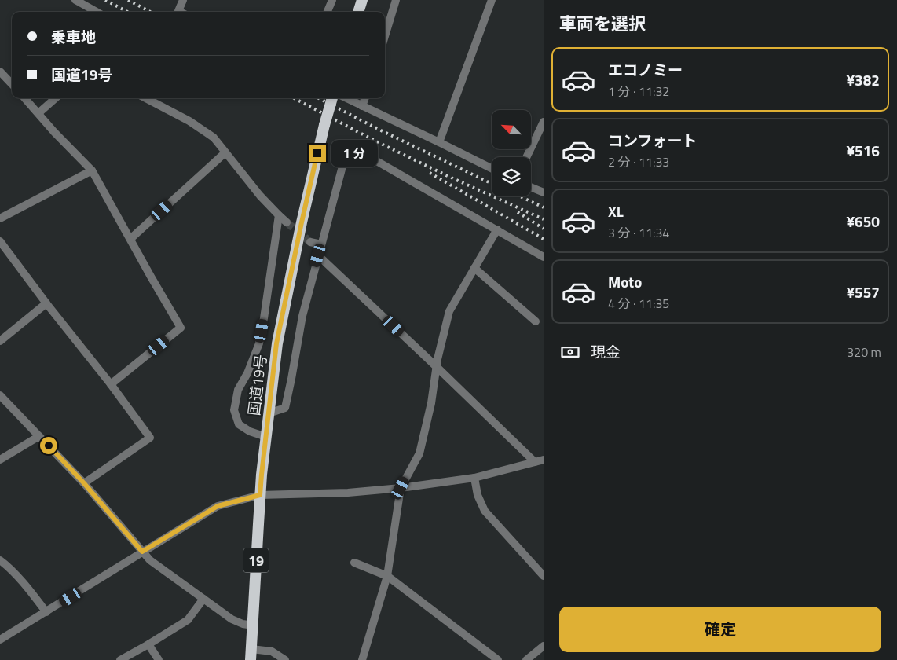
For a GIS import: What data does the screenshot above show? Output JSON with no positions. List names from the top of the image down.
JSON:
{
  "streets": {
    "highway": ["国道19号", "19"]
  },
  "north": "top left",
  "page": {
    "heading": "車両を選択",
    "banner": ["乗車地", "国道19号"],
    "list": [
      {
        "name": "エコノミー",
        "note": "1 分 · 11:32",
        "value": "¥382"
      },
      {
        "name": "コンフォート",
        "note": "2 分 · 11:33",
        "value": "¥516"
      },
      {
        "name": "XL",
        "note": "3 分 · 11:34",
        "value": "¥650"
      },
      {
        "name": "Moto",
        "note": "4 分 · 11:35",
        "value": "¥557"
      }
    ],
    "bubble": "1 分",
    "pay": ["現金", "320 m"],
    "buttons": "確定"
  }
}
